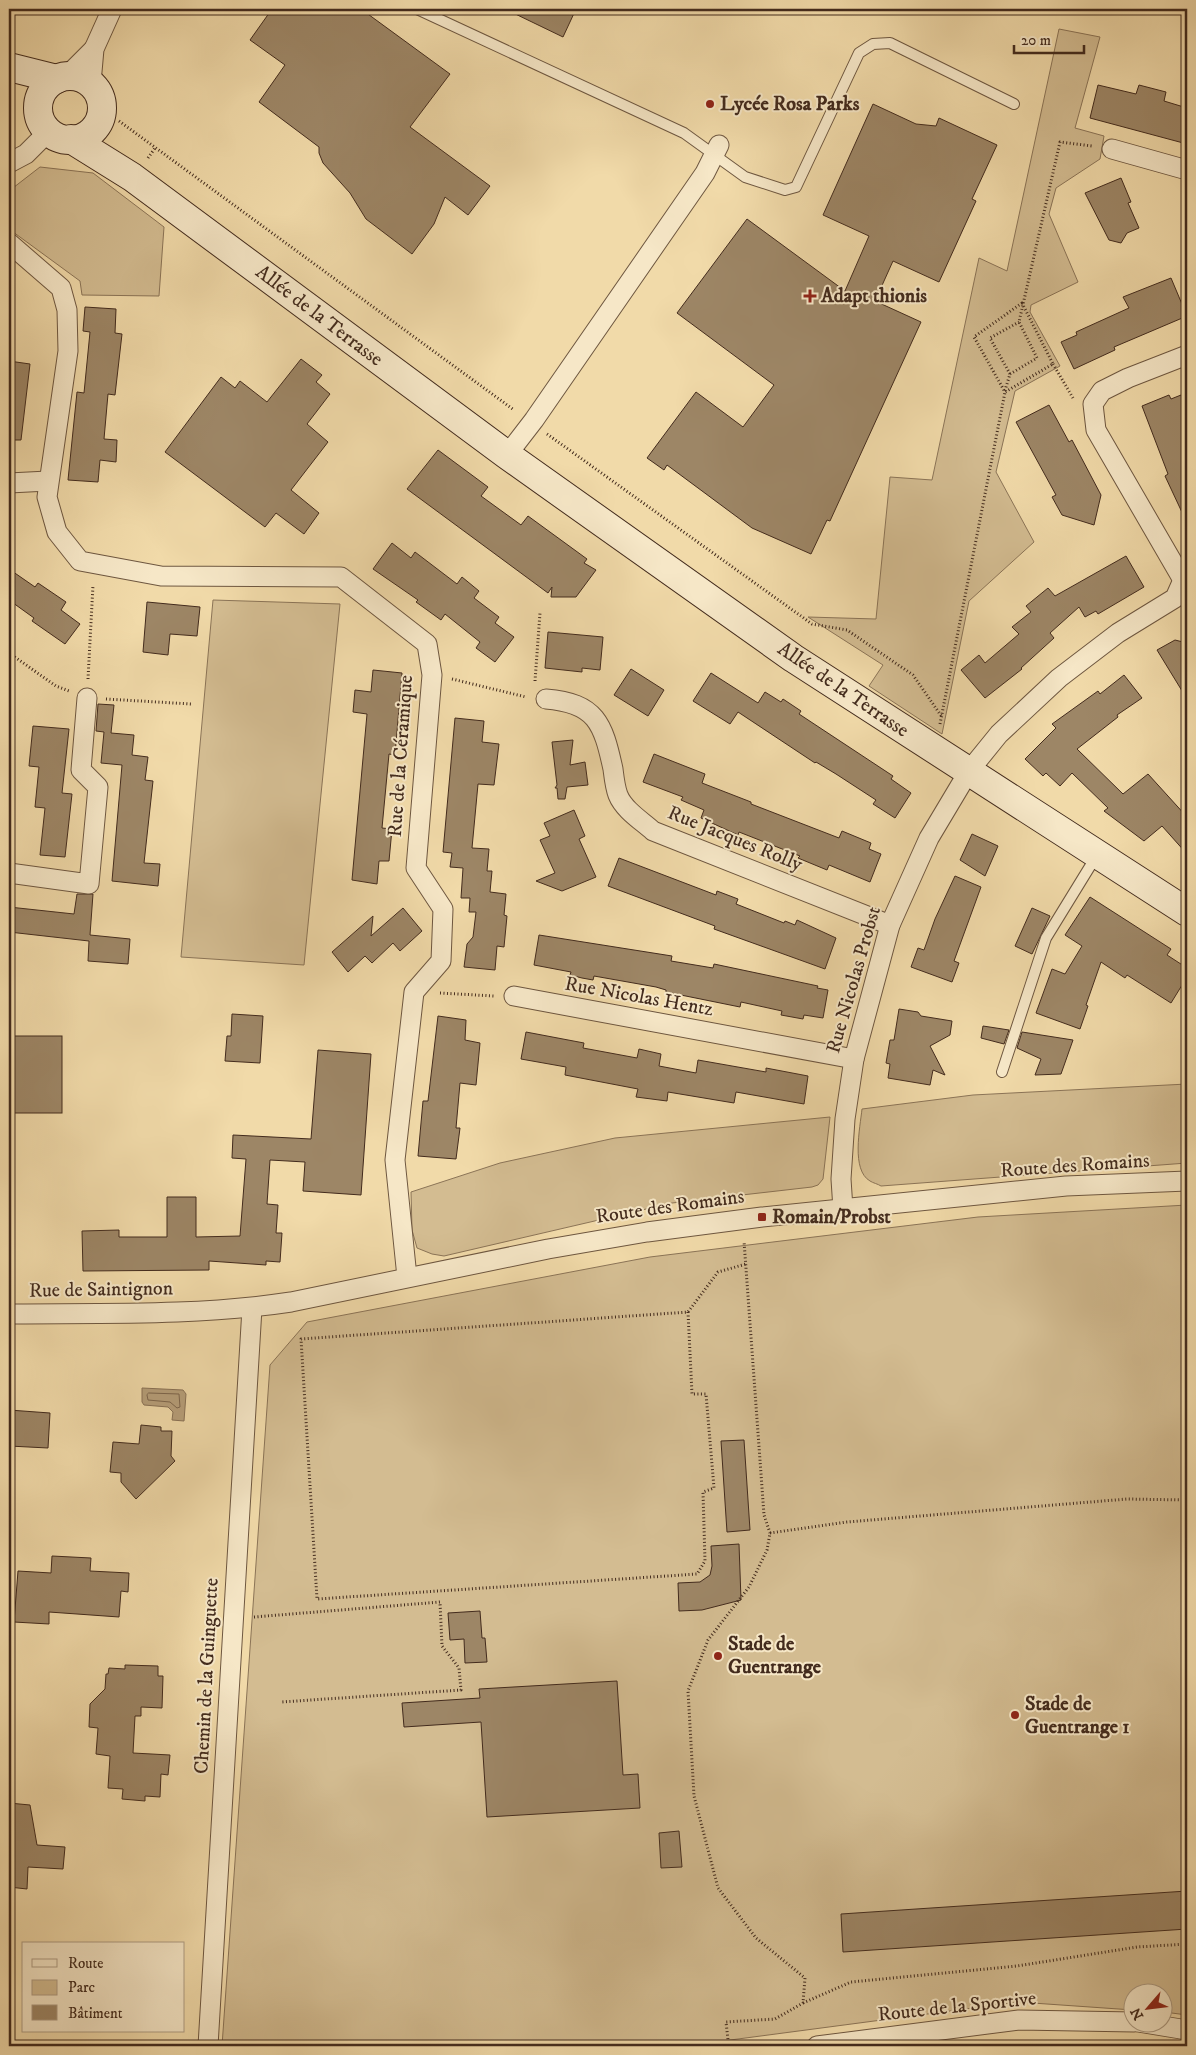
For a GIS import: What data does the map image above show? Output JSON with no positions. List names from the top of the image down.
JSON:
{
  "streets": {
    "street": [
      "Allée de la Terrasse",
      "Rue de la Céramique",
      "Rue Jacques Rolly",
      "Rue Nicolas Probst",
      "Rue Nicolas Hentz",
      "Route des Romains",
      "Rue de Saintignon",
      "Chemin de la Guinguette",
      "Route de la Sportive"
    ]
  },
  "crossings": [
    ["Allée de la Terrasse", "Rue Nicolas Probst"],
    ["Rue Jacques Rolly", "Rue Nicolas Probst"],
    ["Rue Nicolas Probst", "Rue Nicolas Hentz"],
    ["Rue Nicolas Probst", "Route des Romains"],
    ["Route des Romains", "Rue de Saintignon"],
    ["Route des Romains", "Chemin de la Guinguette"]
  ],
  "places": {
    "other": ["Lycée Rosa Parks", "Stade de Guentrange", "Stade de Guentrange 1"],
    "health": ["Adapt thionis"],
    "transit": ["Romain/Probst"]
  },
  "legend": ["Route", "Parc", "Bâtiment"],
  "scale_bar": "20 m",
  "north": "bottom left"
}
